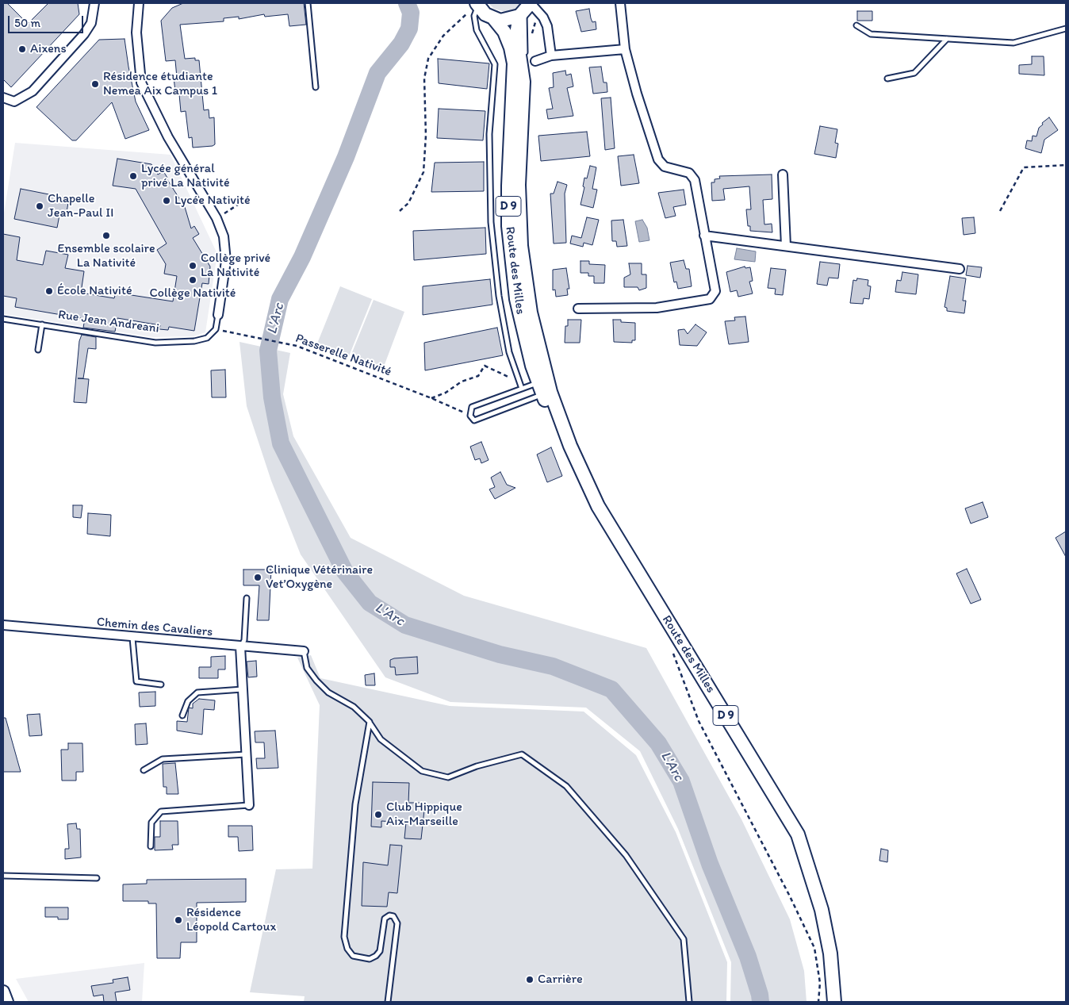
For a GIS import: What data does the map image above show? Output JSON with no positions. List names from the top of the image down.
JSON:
{
  "streets": {
    "main road": ["D 9", "Route des Milles"],
    "street": ["Rue Jean Andreani", "Chemin des Cavaliers"],
    "path": ["Passerelle Nativité"]
  },
  "water": ["L'Arc"],
  "places": [
    "Aixens",
    "Résidence étudiante Nemea Aix Campus 1",
    "Lycée général privé La Nativité",
    "Lycée Nativité",
    "Chapelle Jean-Paul II",
    "Ensemble scolaire La Nativité",
    "Collège privé La Nativité",
    "Collège Nativité",
    "École Nativité",
    "Clinique Vétérinaire Vet’Oxygène",
    "Club Hippique Aix-Marseille",
    "Résidence Léopold Cartoux",
    "Carrière"
  ],
  "scale_bar": "50 m"
}
